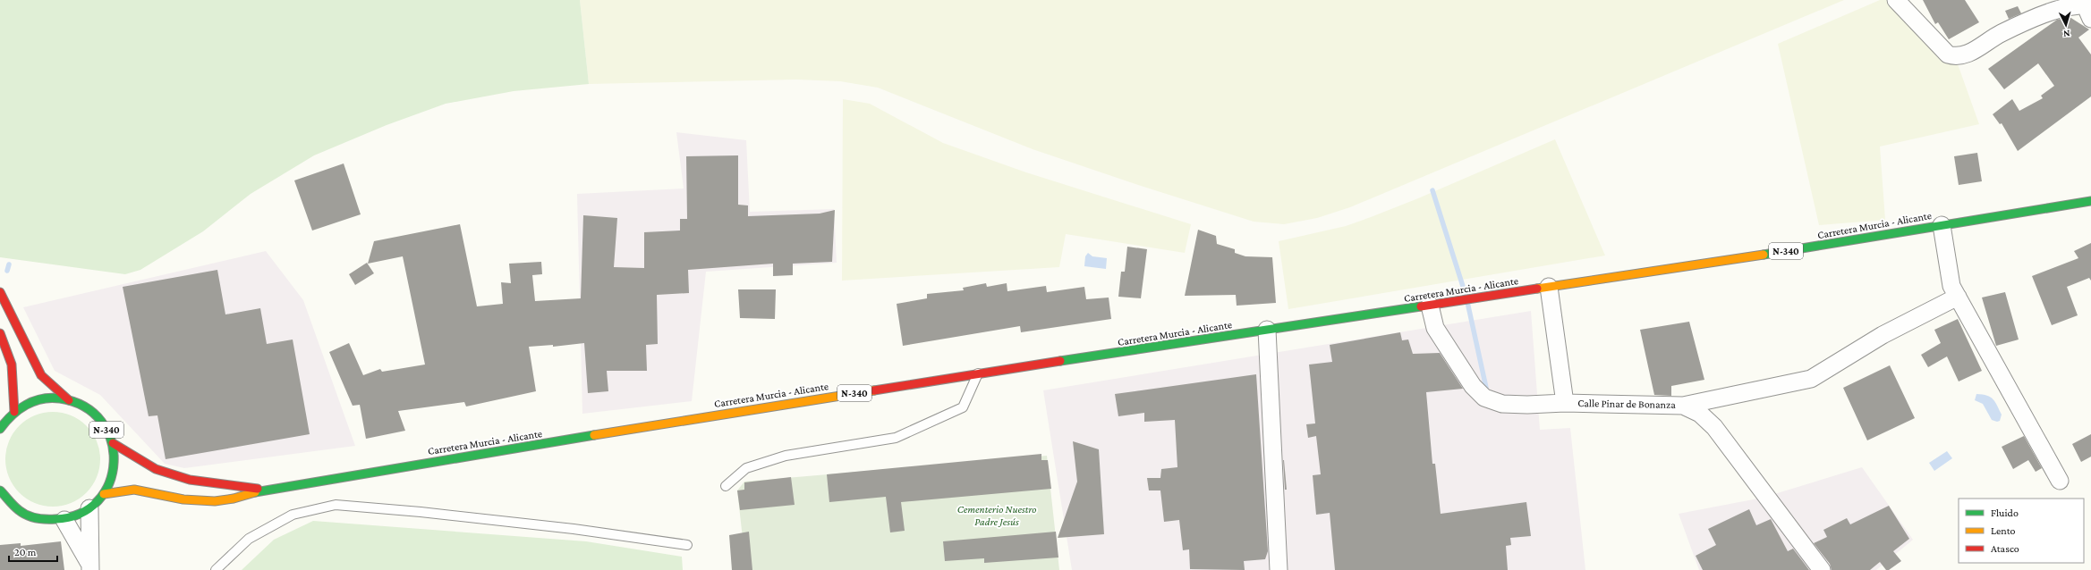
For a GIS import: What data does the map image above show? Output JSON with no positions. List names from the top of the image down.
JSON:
{
  "streets": {
    "main road": ["Carretera Murcia - Alicante", "N-340"],
    "street": ["Calle Pinar de Bonanza"]
  },
  "crossings": [
    ["Carretera Murcia - Alicante", "N-340"],
    ["Carretera Murcia - Alicante", "Calle Pinar de Bonanza"]
  ],
  "parks": ["Cementerio Nuestro Padre Jesús"],
  "legend": ["Fluido", "Lento", "Atasco"],
  "scale_bar": "20 m",
  "north": "bottom"
}
